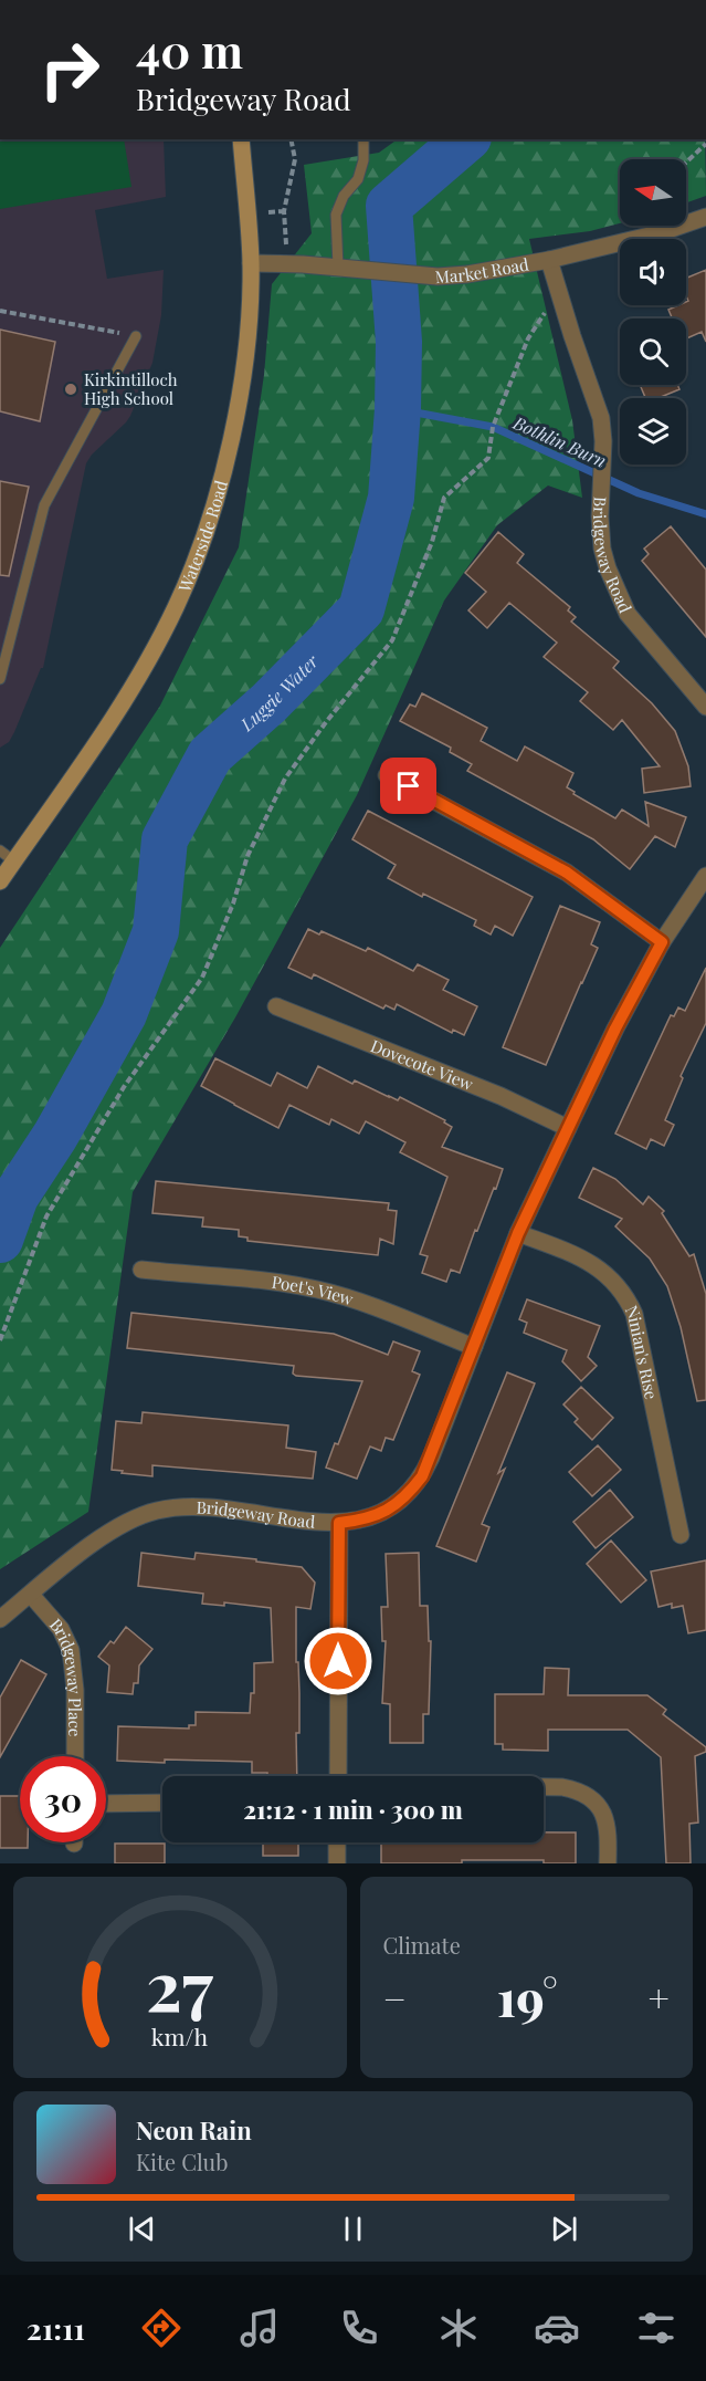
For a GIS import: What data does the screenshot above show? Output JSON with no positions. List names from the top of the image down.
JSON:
{
  "streets": {
    "main road": ["Waterside Road"],
    "street": [
      "Market Road",
      "Bridgeway Road",
      "Dovecote View",
      "Poet's View",
      "Ninian's Rise",
      "Bridgeway Place"
    ]
  },
  "crossings": [
    ["Market Road", "Waterside Road"],
    ["Market Road", "Bridgeway Road"],
    ["Bridgeway Road", "Dovecote View"],
    ["Bridgeway Road", "Poet's View"],
    ["Bridgeway Road", "Ninian's Rise"],
    ["Bridgeway Road", "Bridgeway Place"]
  ],
  "water": ["Bothlin Burn", "Luggie Water"],
  "places": ["Kirkintilloch High School"],
  "north": "left",
  "page": {
    "turn": ["40 m", "Bridgeway Road"],
    "limit": "30",
    "trip": "21:12 · 1 min · 300 m",
    "tile": "Climate",
    "heat": ["−", "19°", "+"],
    "song": ["Neon Rain", "Kite Club"],
    "tabs": "21:11",
    "gauge": ["27", "km/h"]
  }
}
